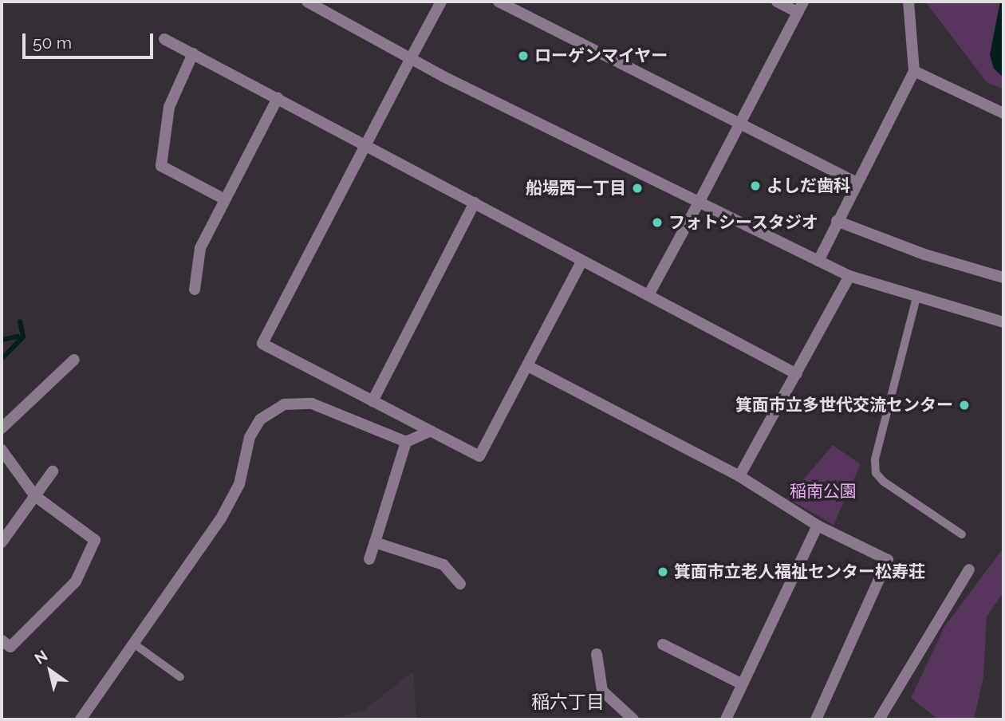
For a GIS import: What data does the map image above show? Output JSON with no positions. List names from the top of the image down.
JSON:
{
  "districts": ["稲六丁目"],
  "parks": ["稲南公園"],
  "places": [
    "ローゲンマイヤー",
    "よしだ歯科",
    "船場西一丁目",
    "フォトシースタジオ",
    "箕面市立多世代交流センター",
    "箕面市立老人福祉センター松寿荘"
  ],
  "scale_bar": "50 m",
  "north": "top left"
}
